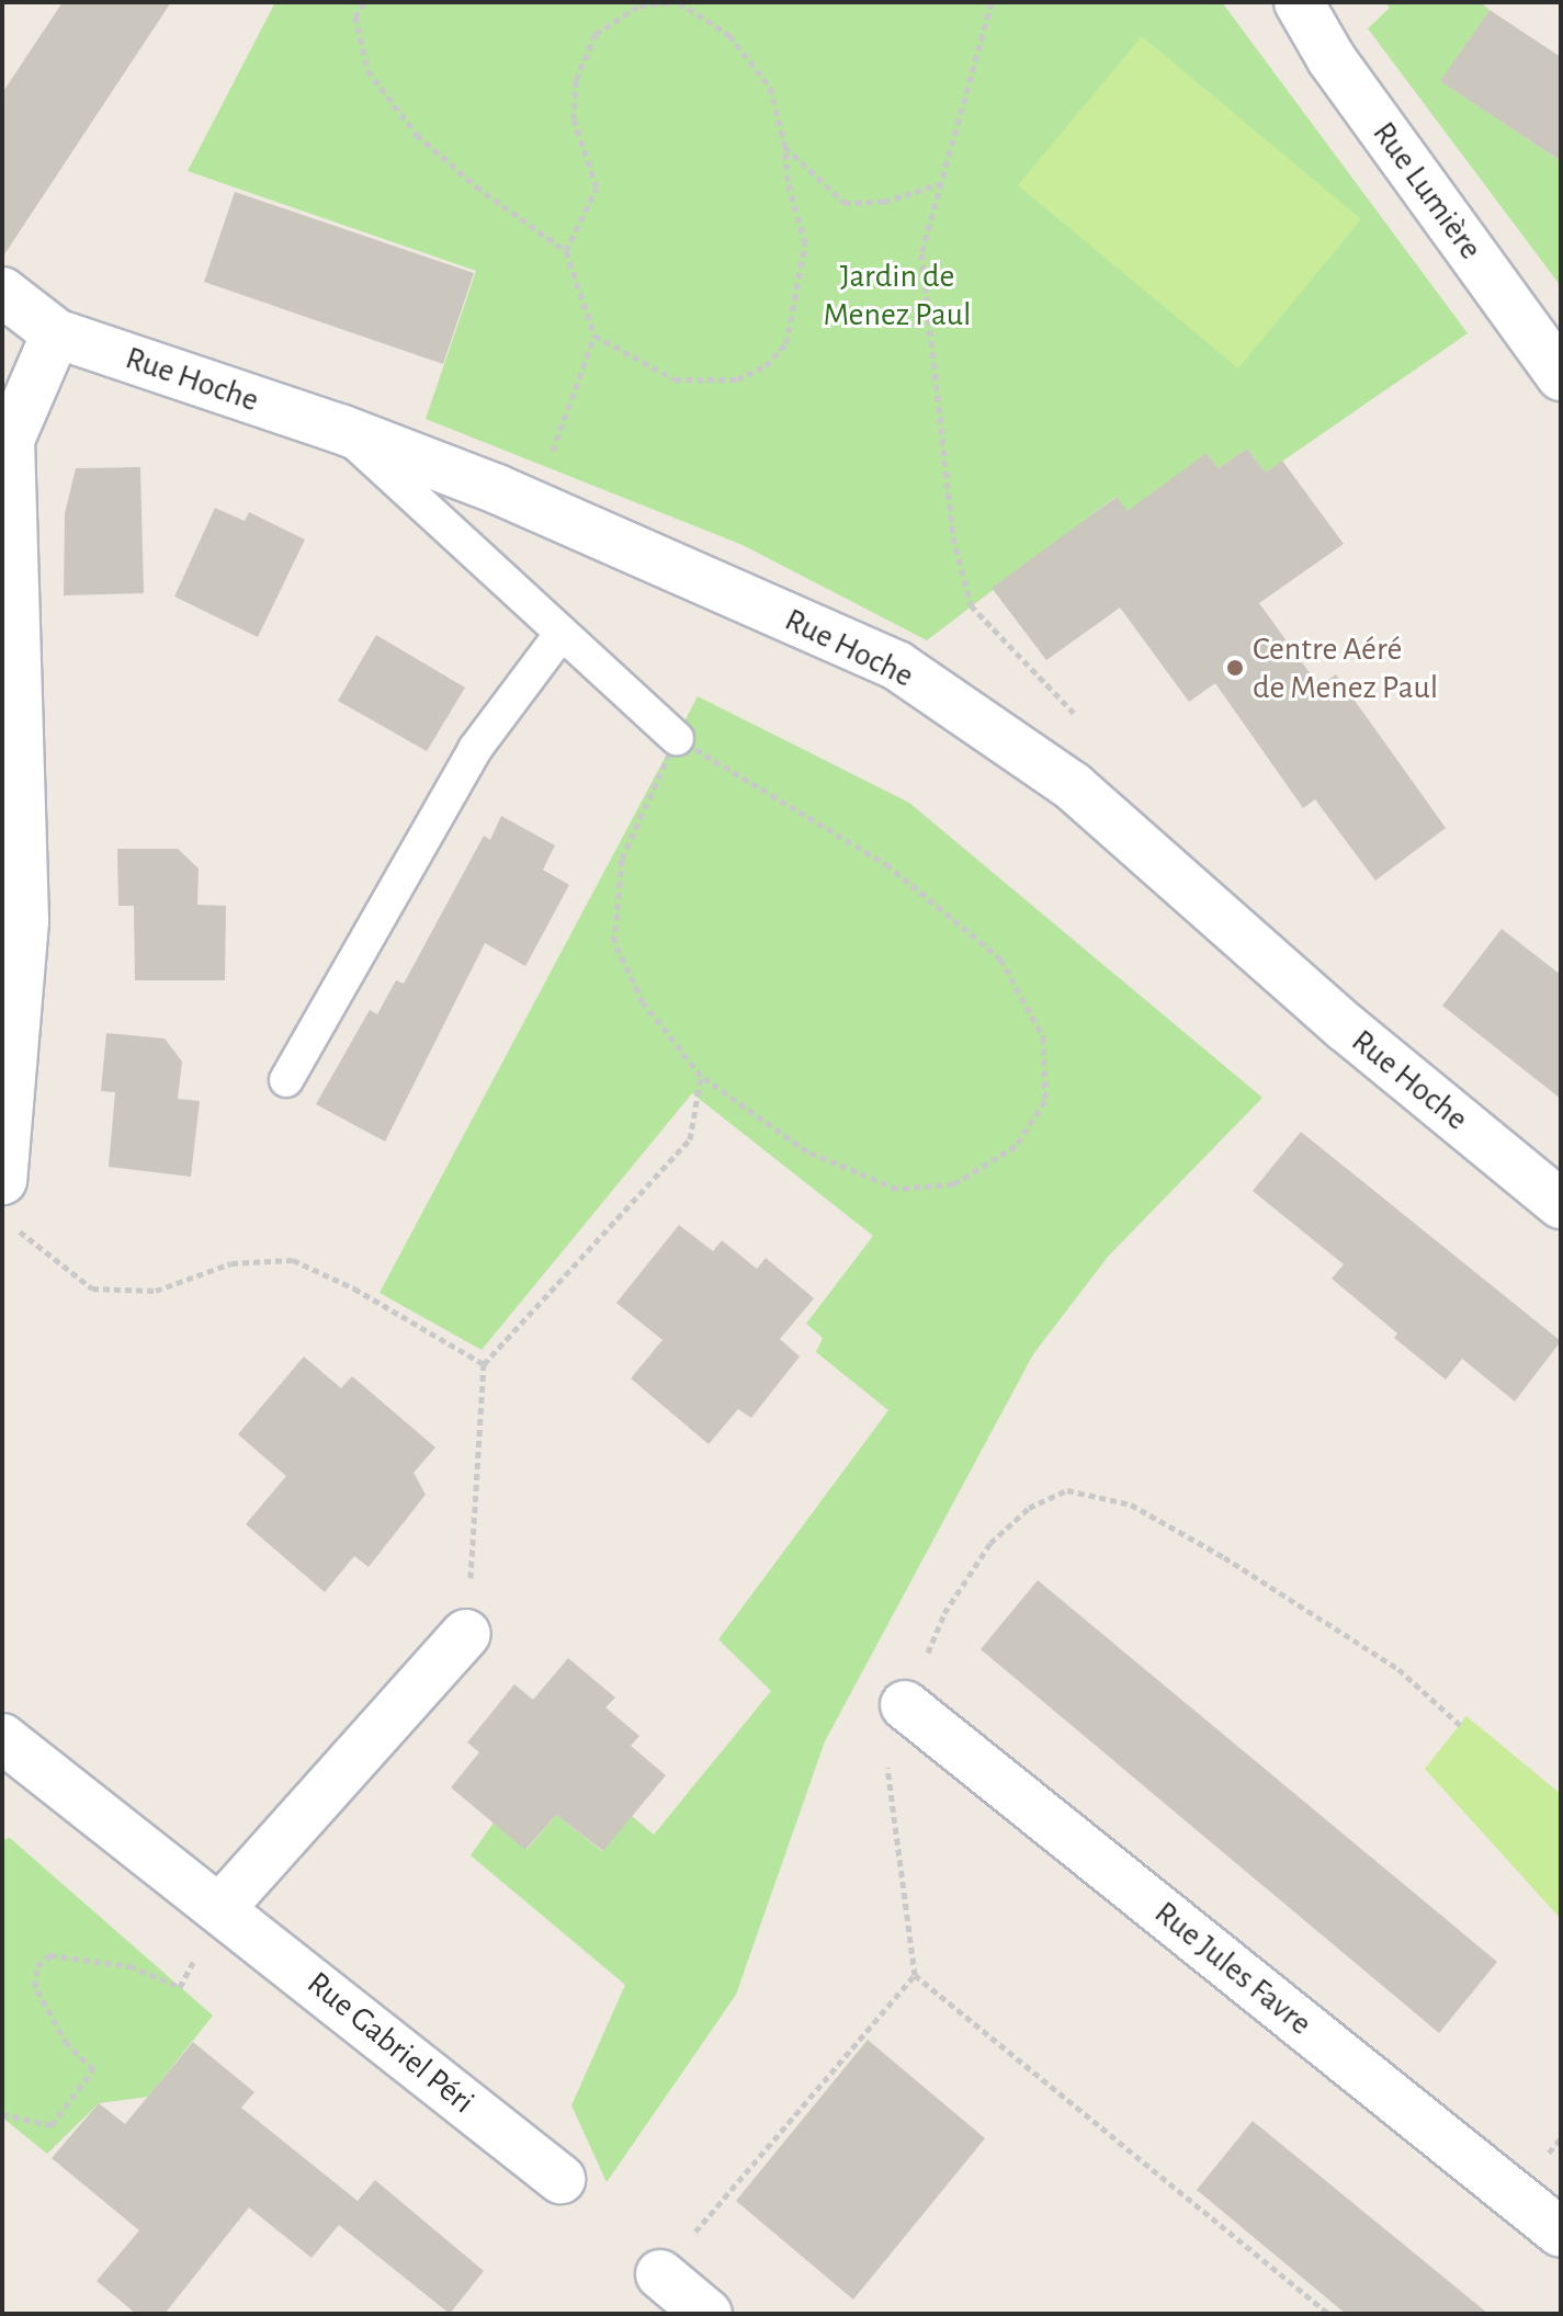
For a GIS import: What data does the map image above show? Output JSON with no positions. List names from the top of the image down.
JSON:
{
  "streets": {
    "street": [
      "Rue Lumière",
      "Rue Hoche",
      "Rue Jules Favre",
      "Rue Gabriel Péri"
    ]
  },
  "parks": ["Jardin de Menez Paul"],
  "places": ["Centre Aéré de Menez Paul"]
}
